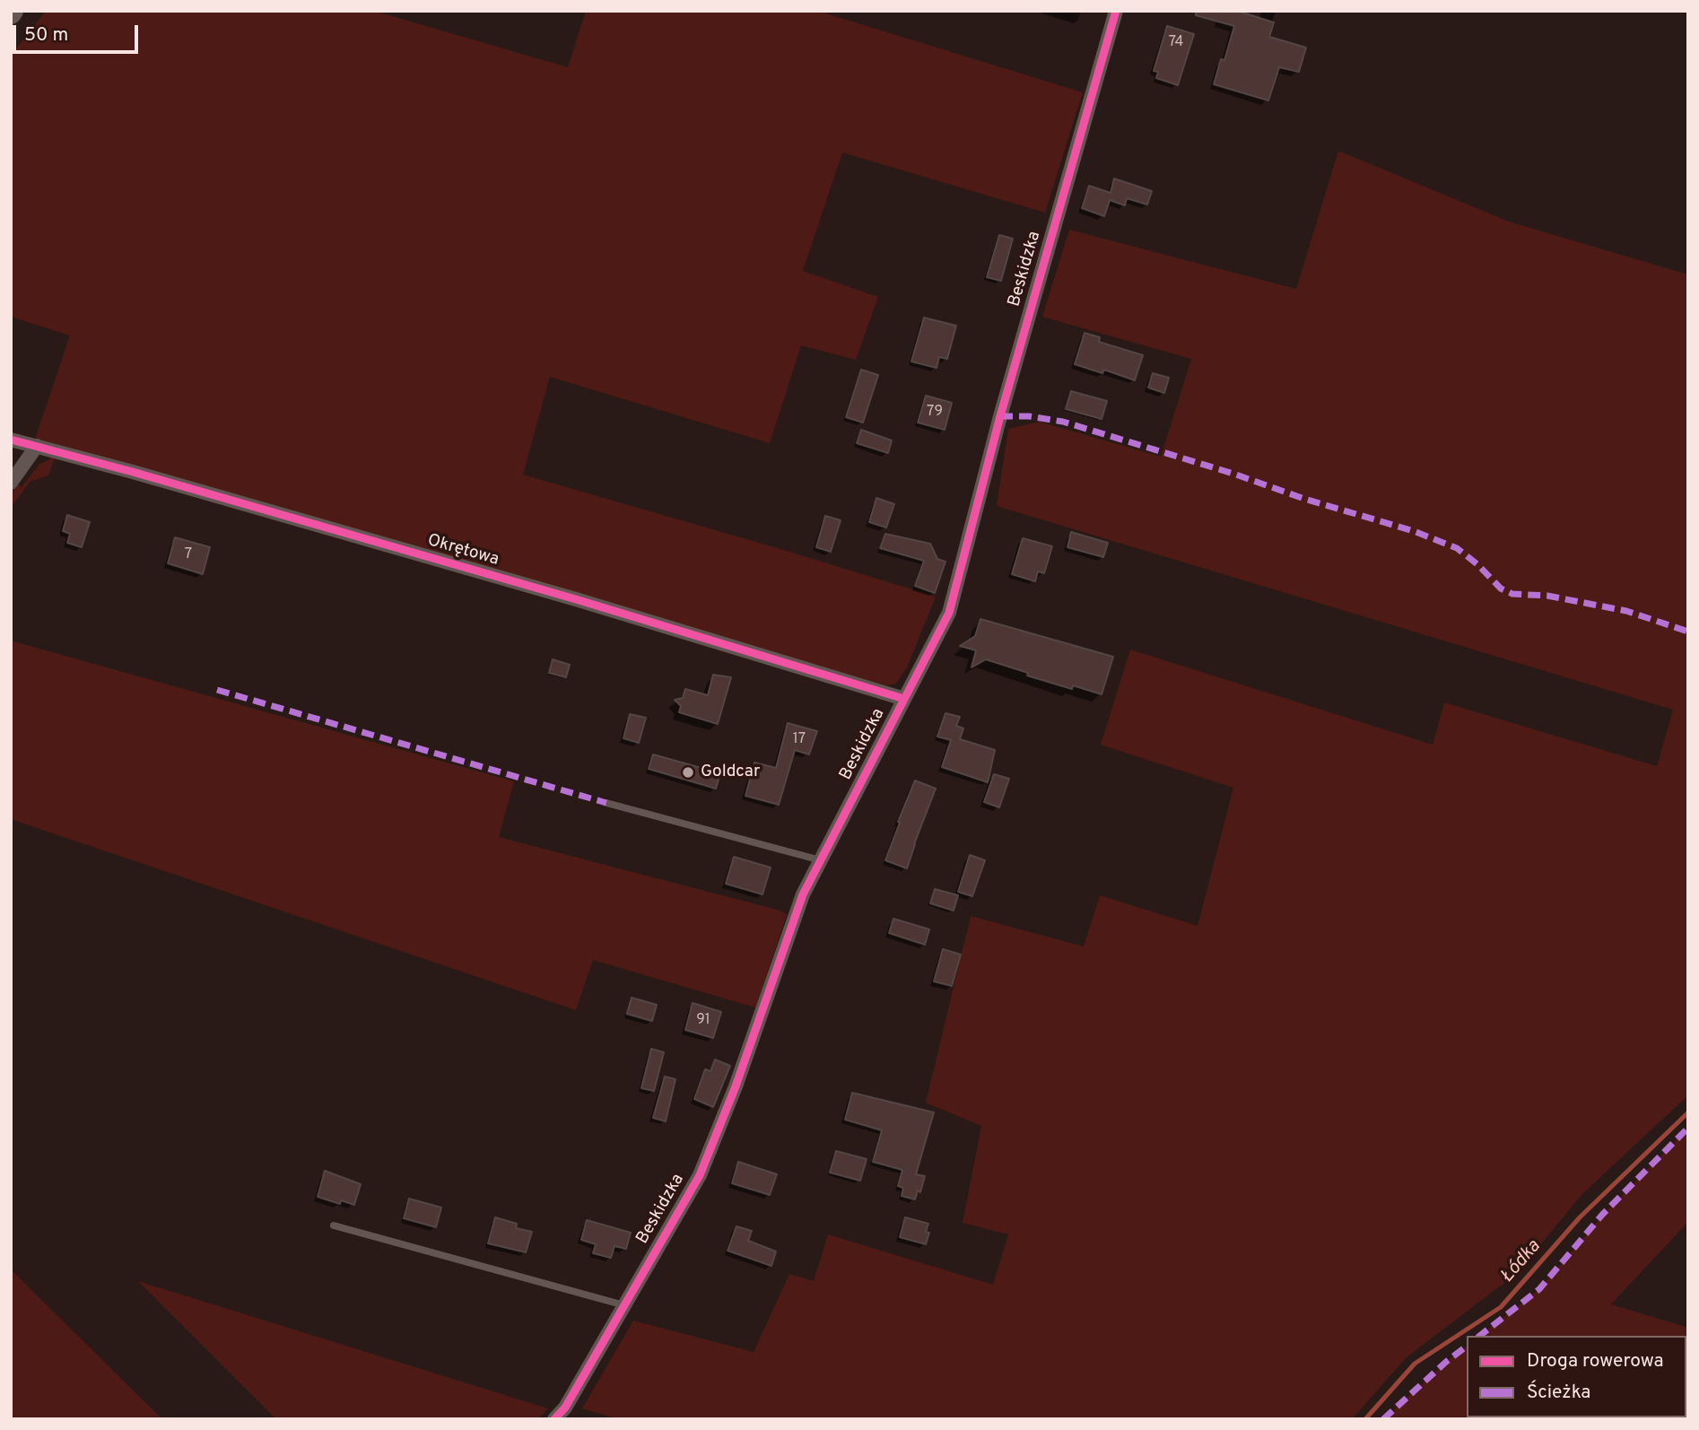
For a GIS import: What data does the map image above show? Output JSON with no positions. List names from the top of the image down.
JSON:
{
  "streets": {
    "street": ["Beskidzka", "Okrętowa"]
  },
  "crossings": [
    ["Beskidzka", "Okrętowa"]
  ],
  "water": ["Łódka"],
  "places": ["Goldcar"],
  "house_numbers": [
    "74",
    "79",
    "7",
    "17",
    "91"
  ],
  "legend": ["Droga rowerowa", "Ścieżka"],
  "scale_bar": "50 m"
}
